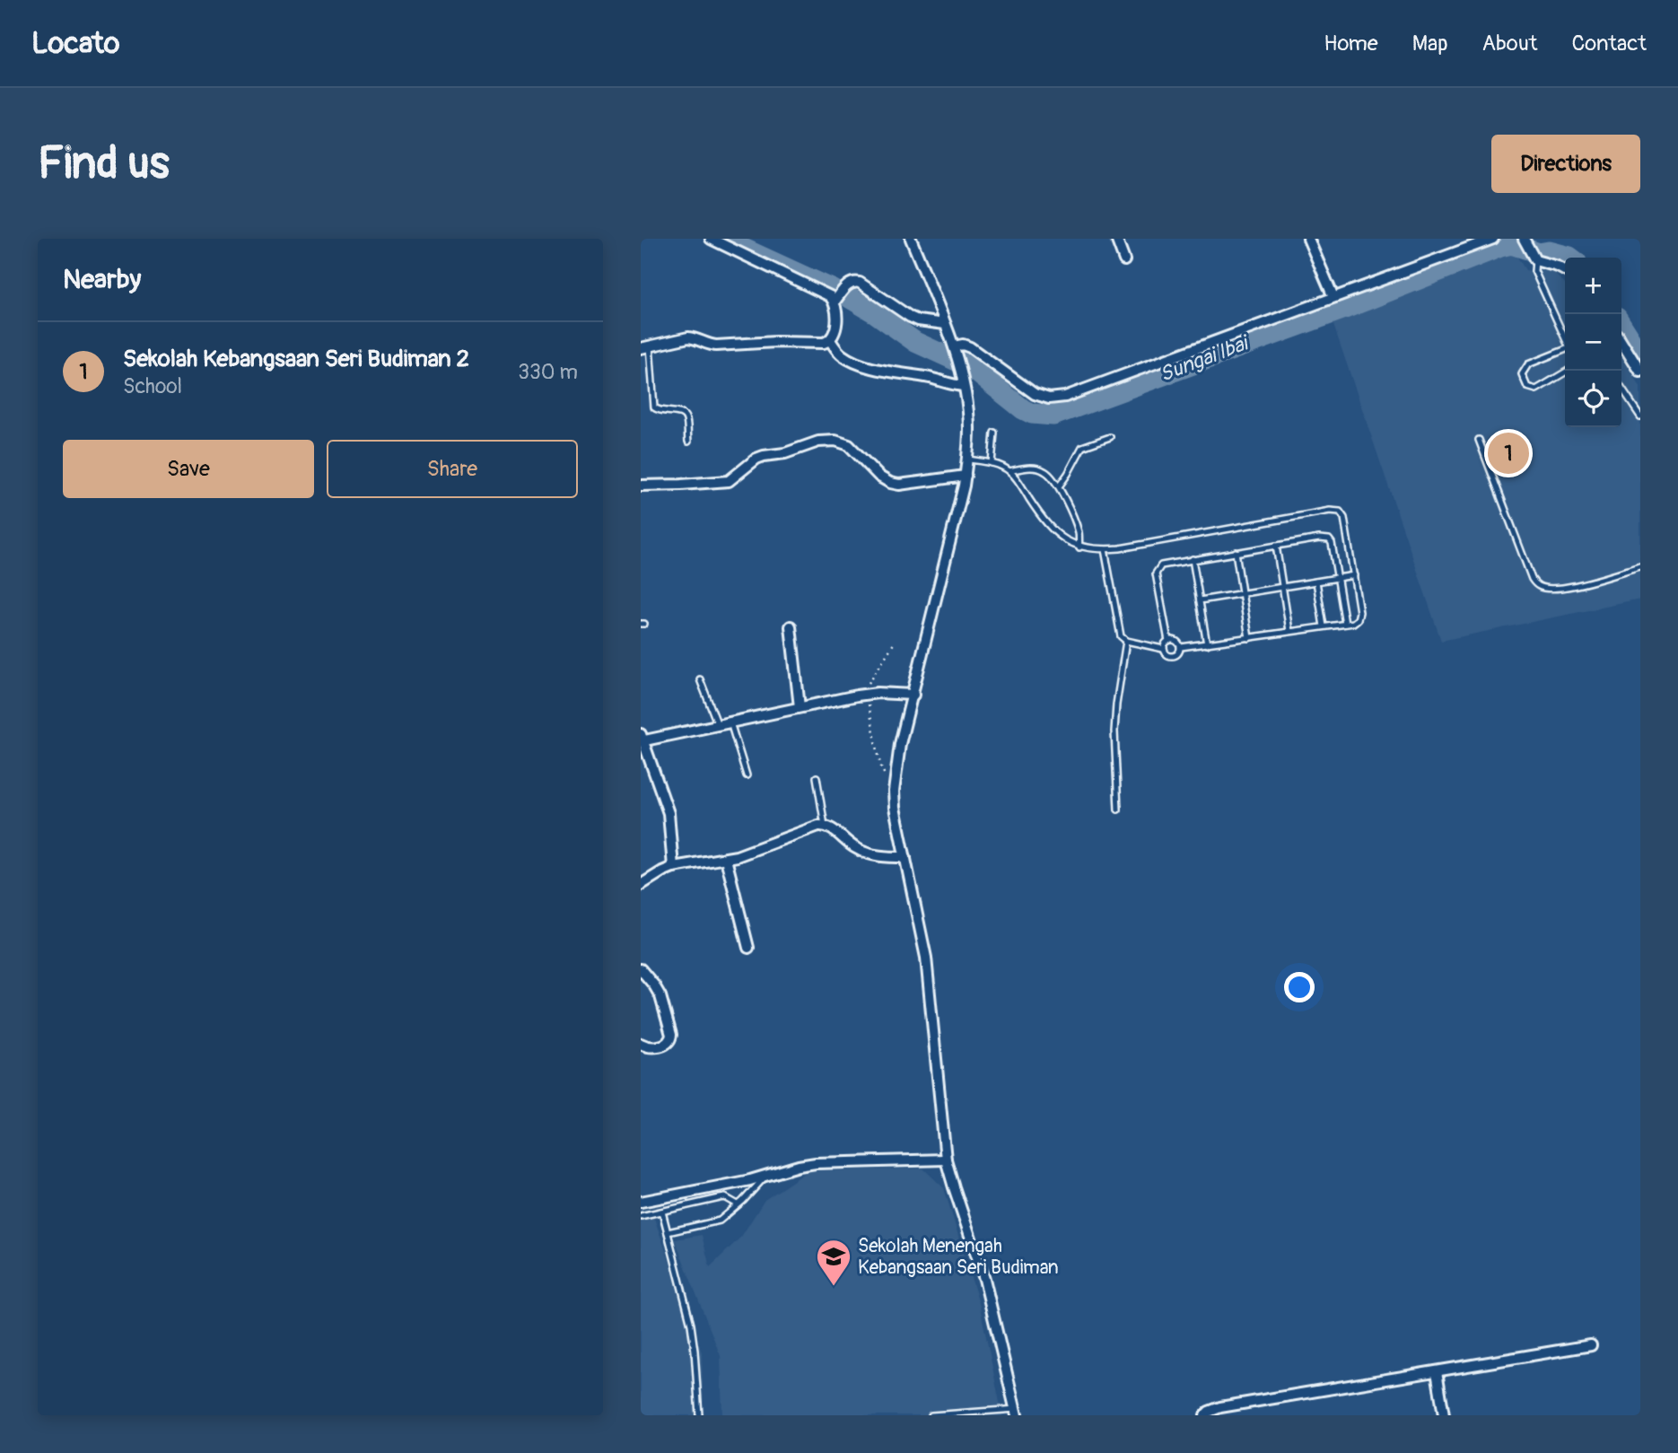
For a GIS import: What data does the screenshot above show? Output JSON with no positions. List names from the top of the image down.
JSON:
{
  "water": ["Sungai Ibai"],
  "places": {
    "school or university": ["Sekolah Menengah Kebangsaan Seri Budiman"]
  },
  "page": {
    "header": "Locato",
    "nav": [
      "Home",
      "Map",
      "About",
      "Contact"
    ],
    "buttons": [
      "Directions",
      ["Save", "Share"]
    ],
    "title": "Find us",
    "heading": "Nearby",
    "map_buttons": ["+", "−"],
    "list": [
      {
        "mark": "1",
        "name": "Sekolah Kebangsaan Seri Budiman 2",
        "note": "School",
        "value": "330 m"
      }
    ],
    "pins": "1"
  }
}
